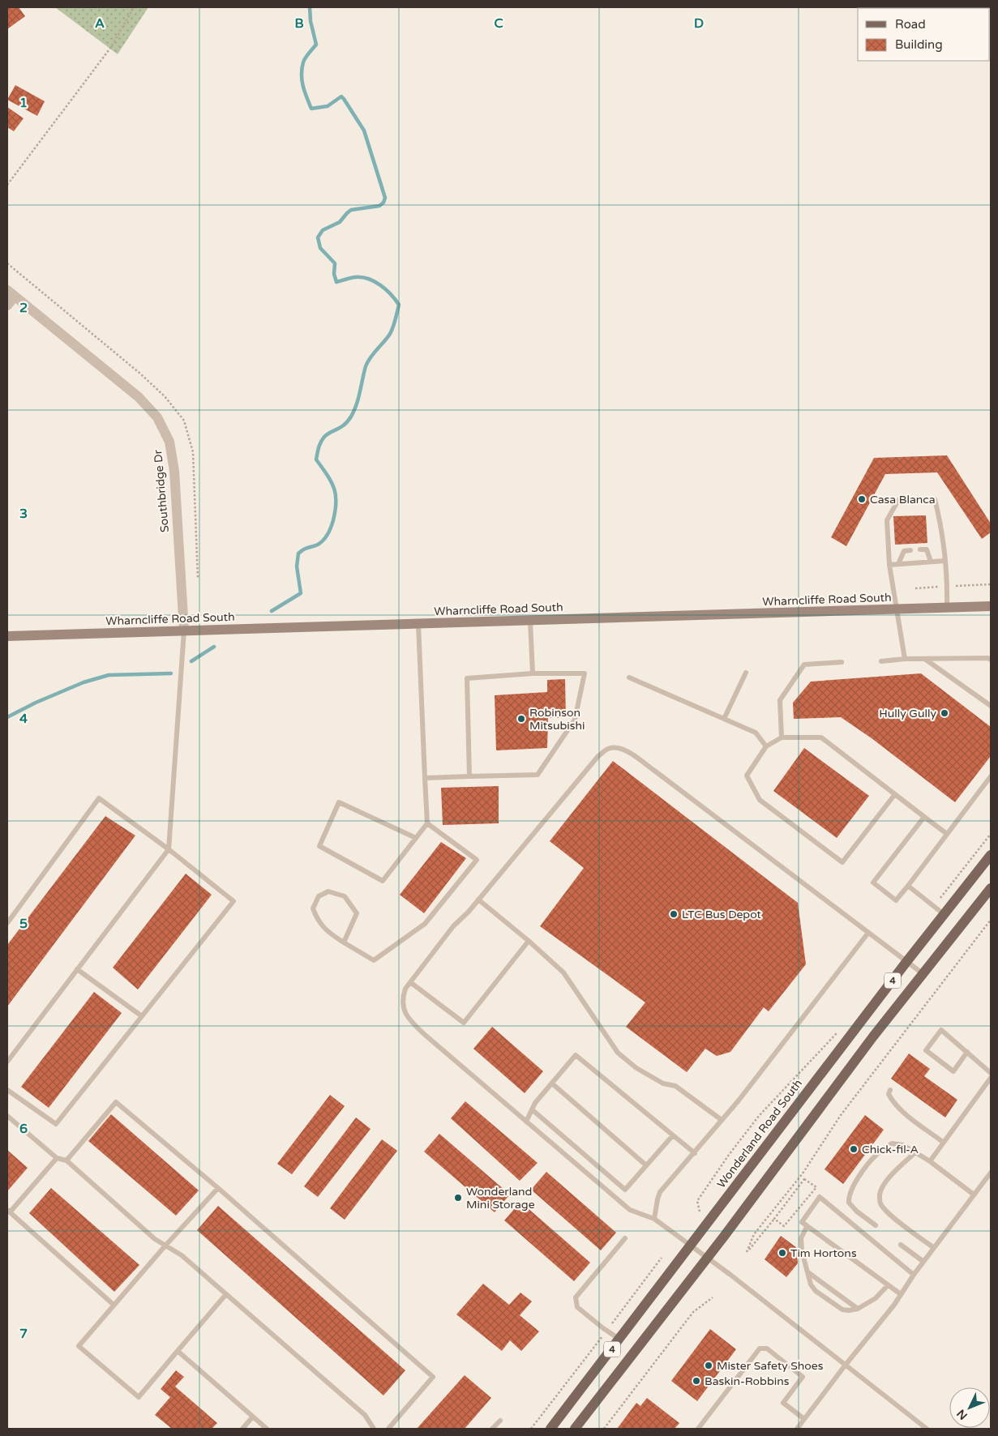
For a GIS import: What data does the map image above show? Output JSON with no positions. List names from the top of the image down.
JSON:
{
  "streets": {
    "main road": ["Wharncliffe Road South", "4", "Wonderland Road South"],
    "street": ["Southbridge Dr"]
  },
  "crossings": [
    ["Southbridge Dr", "Wharncliffe Road South"]
  ],
  "places": [
    "Casa Blanca",
    "Hully Gully",
    "Robinson Mitsubishi",
    "LTC Bus Depot",
    "Chick-fil-A",
    "Wonderland Mini Storage",
    "Tim Hortons",
    "Mister Safety Shoes",
    "Baskin-Robbins"
  ],
  "legend": ["Road", "Building"],
  "north": "bottom left",
  "grid": {
    "columns": [
      "A",
      "B",
      "C",
      "D"
    ],
    "rows": [
      "1",
      "2",
      "3",
      "4",
      "5",
      "6",
      "7"
    ]
  }
}
